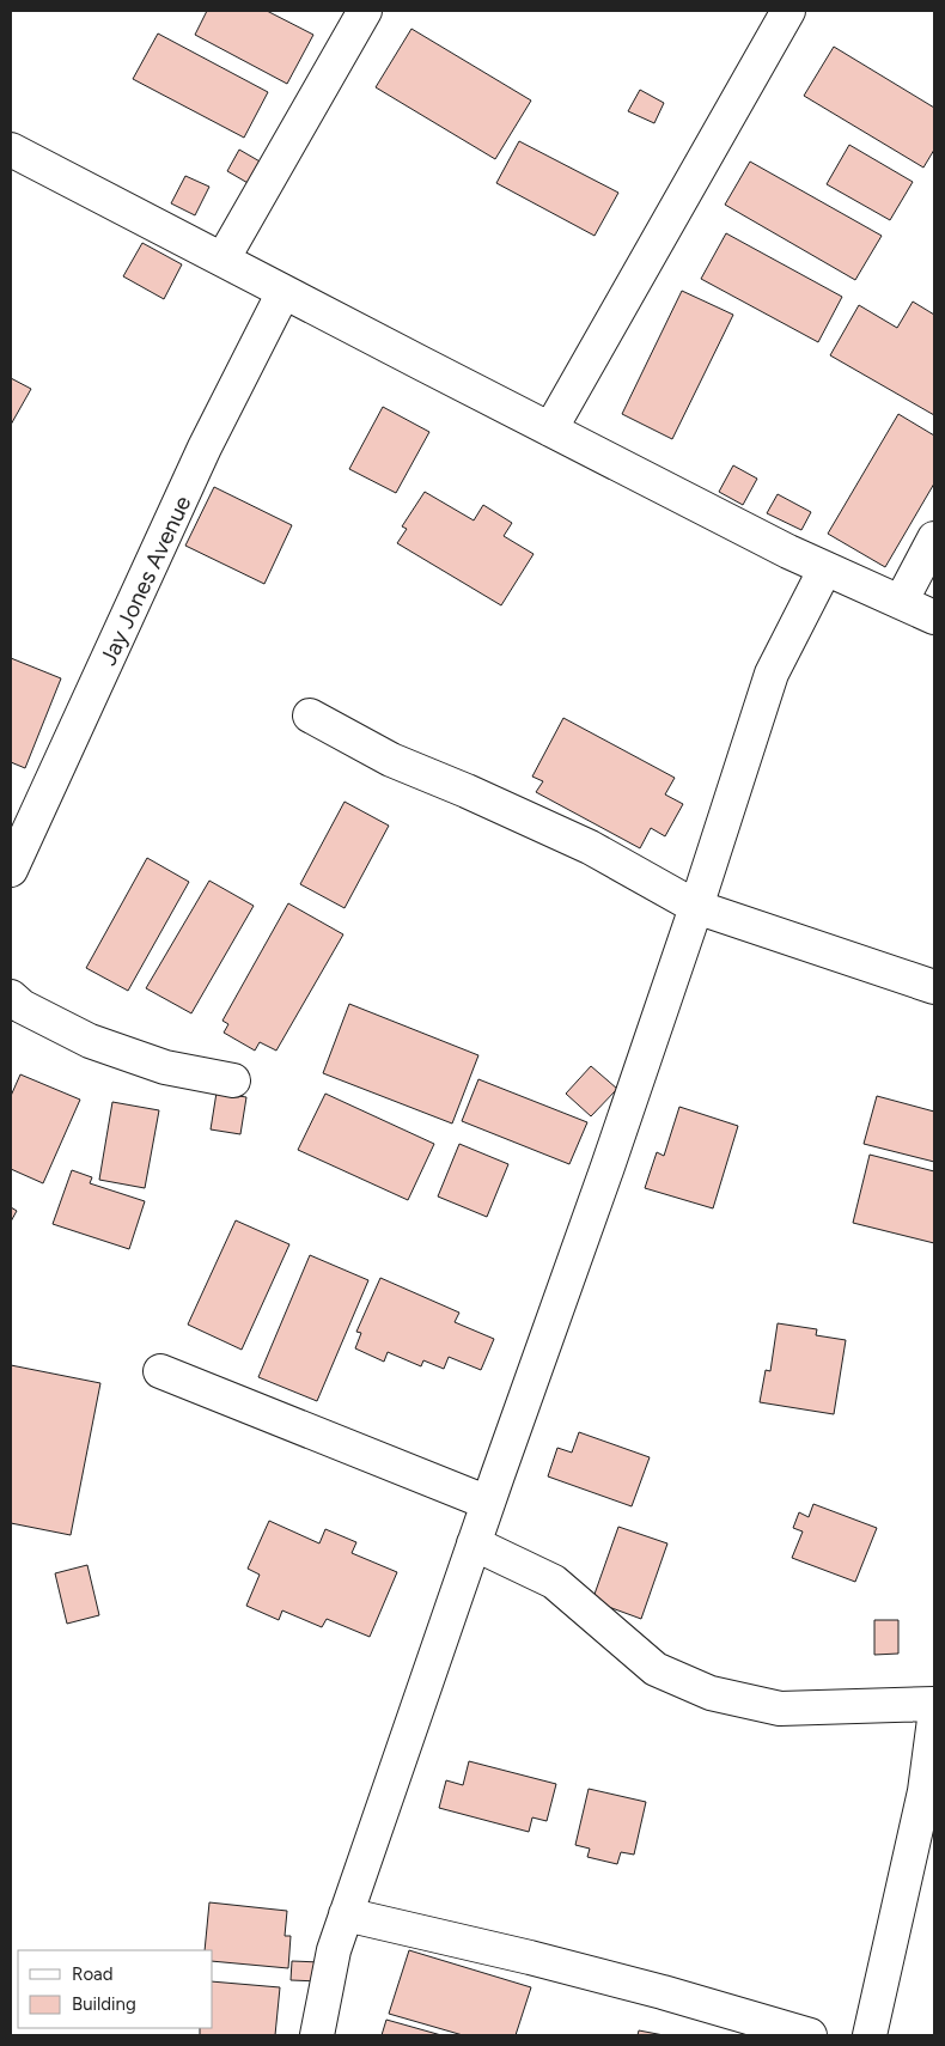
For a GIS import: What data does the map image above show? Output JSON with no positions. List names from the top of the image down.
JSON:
{
  "streets": {
    "street": ["Jay Jones Avenue"]
  },
  "legend": ["Road", "Building"]
}
